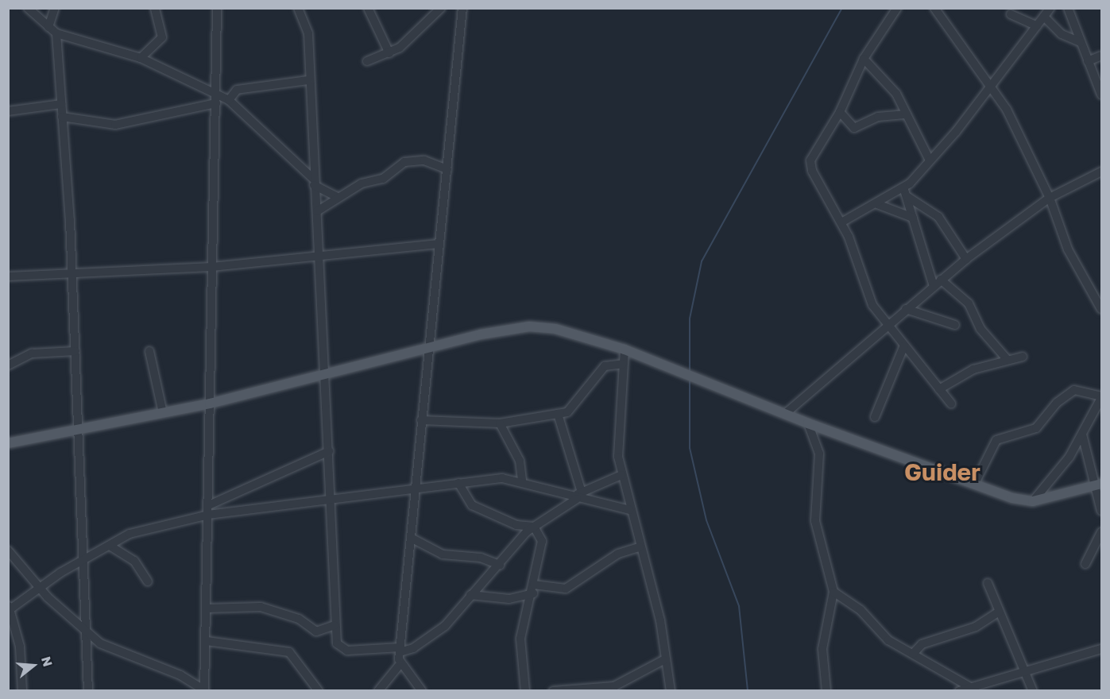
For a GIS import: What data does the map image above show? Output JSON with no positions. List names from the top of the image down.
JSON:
{
  "districts": ["Guider"],
  "north": "right"
}
